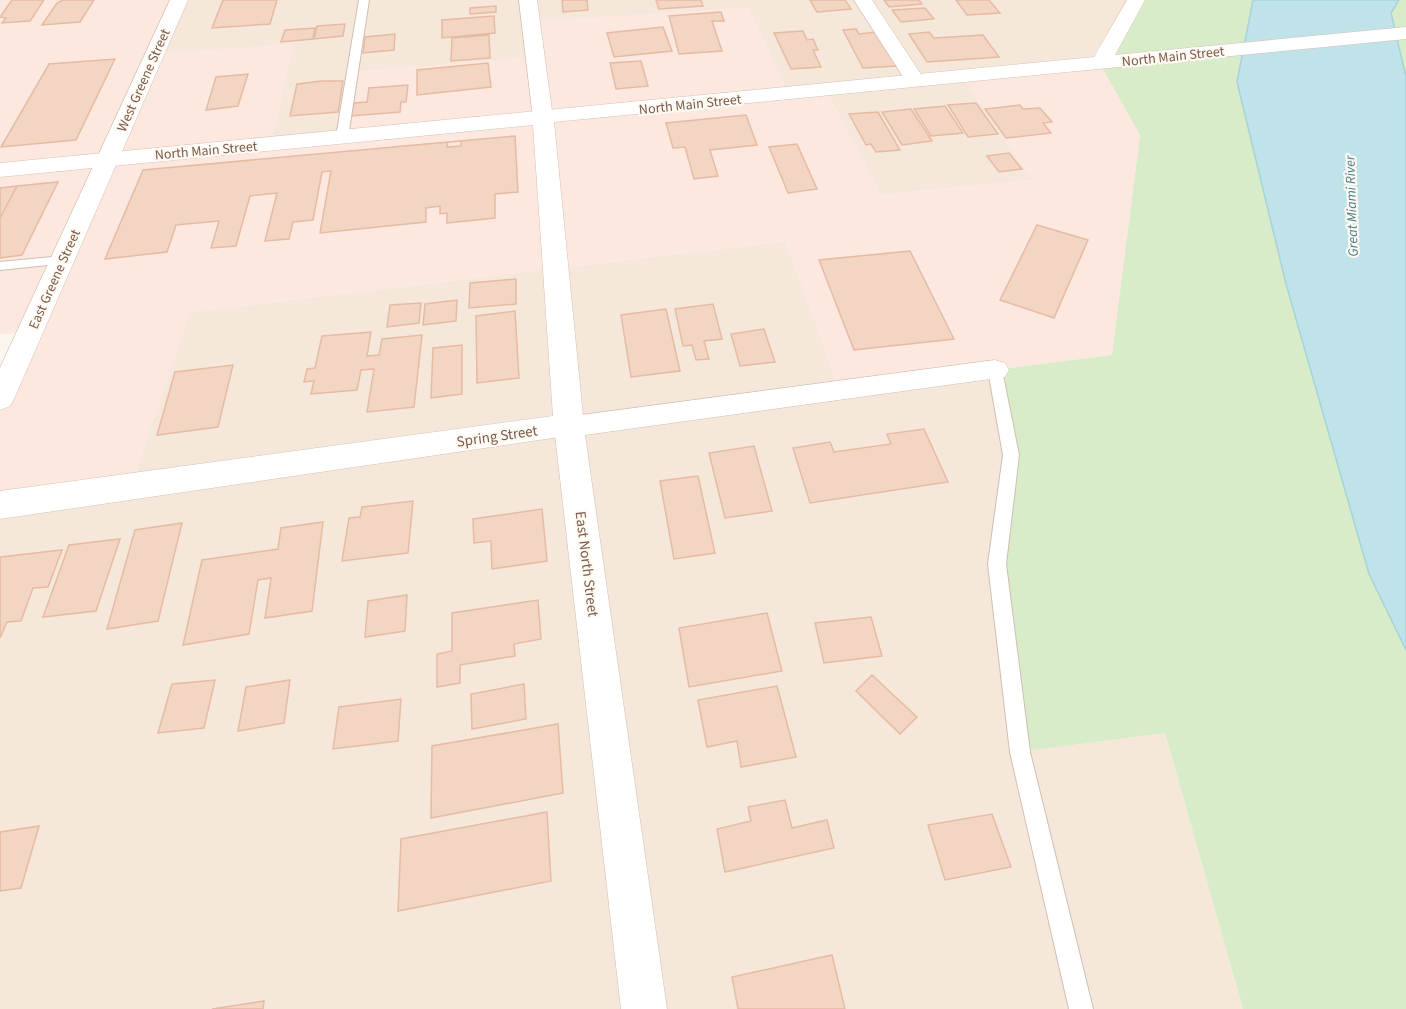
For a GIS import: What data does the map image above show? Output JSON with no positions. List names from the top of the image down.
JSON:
{
  "streets": {
    "main road": ["North Main Street", "Spring Street", "East North Street"],
    "street": ["West Greene Street", "East Greene Street"]
  },
  "crossings": [
    ["North Main Street", "West Greene Street"],
    ["North Main Street", "East Greene Street"],
    ["North Main Street", "East North Street"],
    ["West Greene Street", "East Greene Street"],
    ["Spring Street", "East North Street"]
  ],
  "water": ["Great Miami River"]
}
